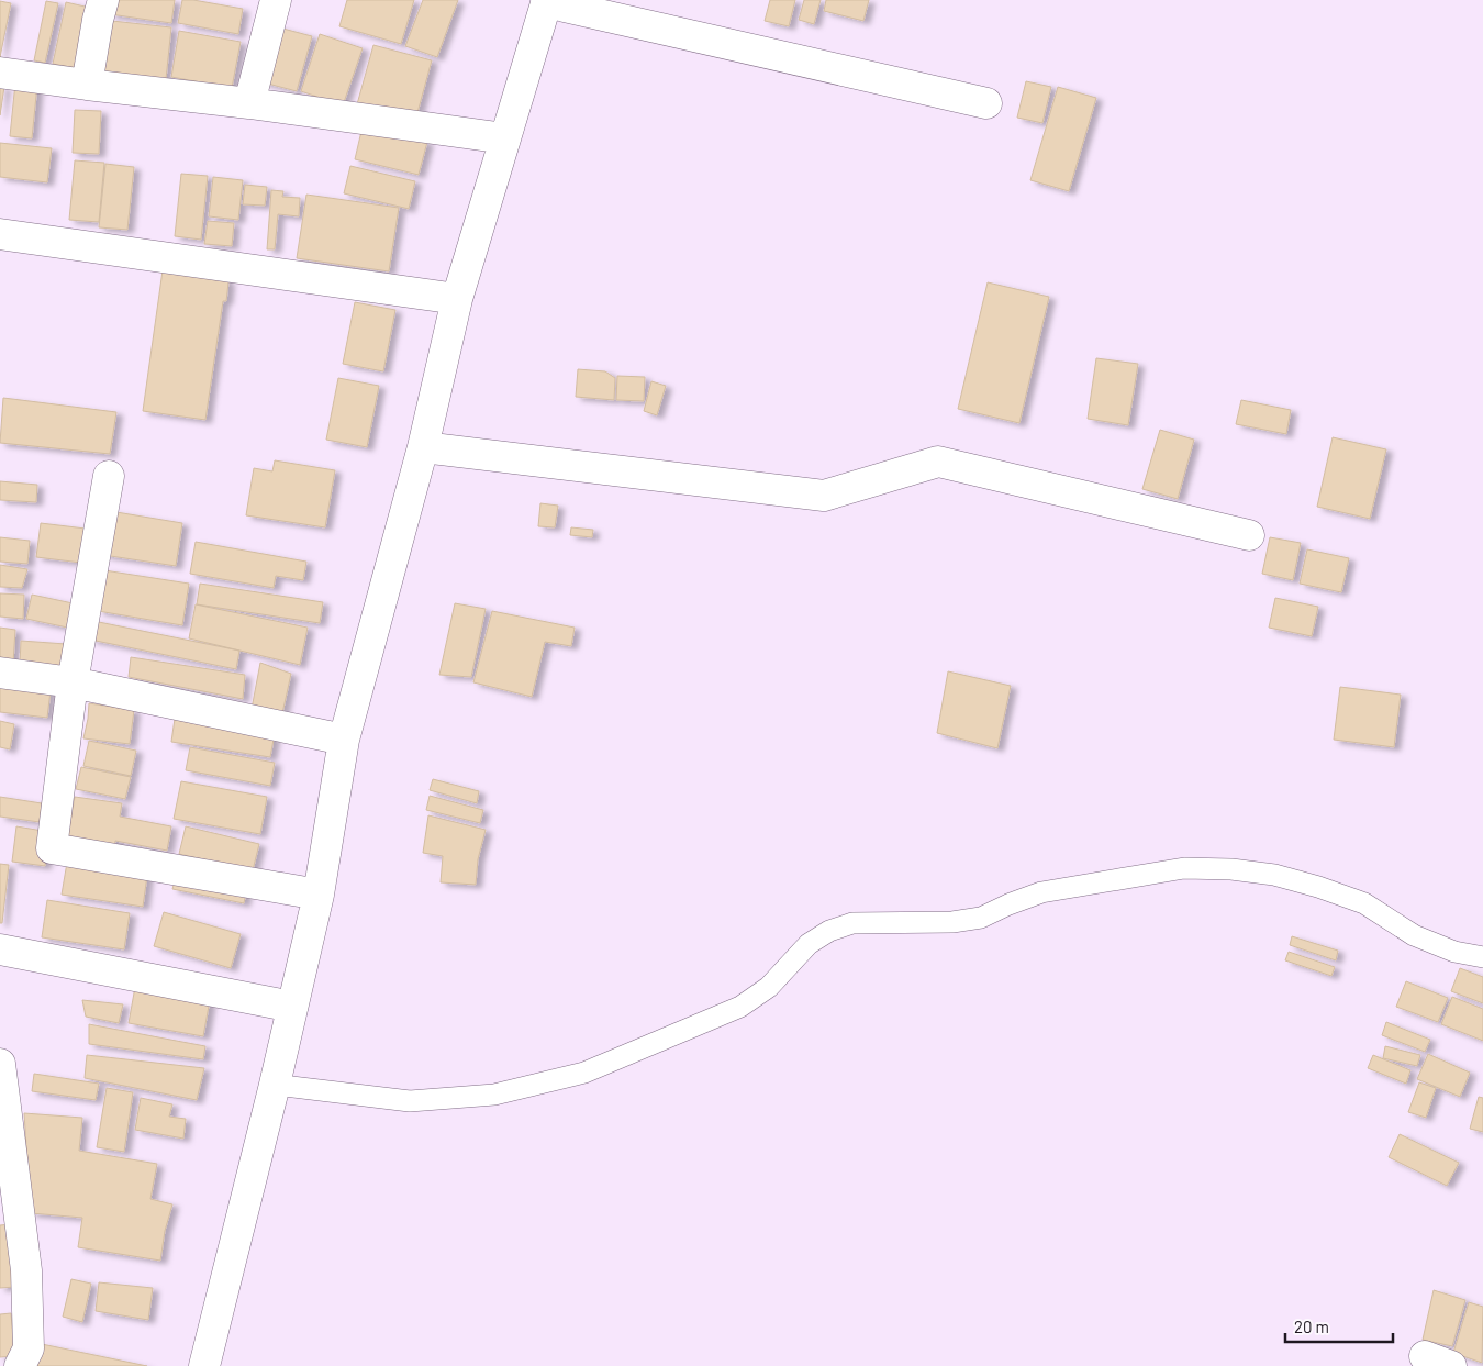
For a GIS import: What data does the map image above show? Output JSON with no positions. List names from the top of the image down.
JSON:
{
  "scale_bar": "20 m"
}
